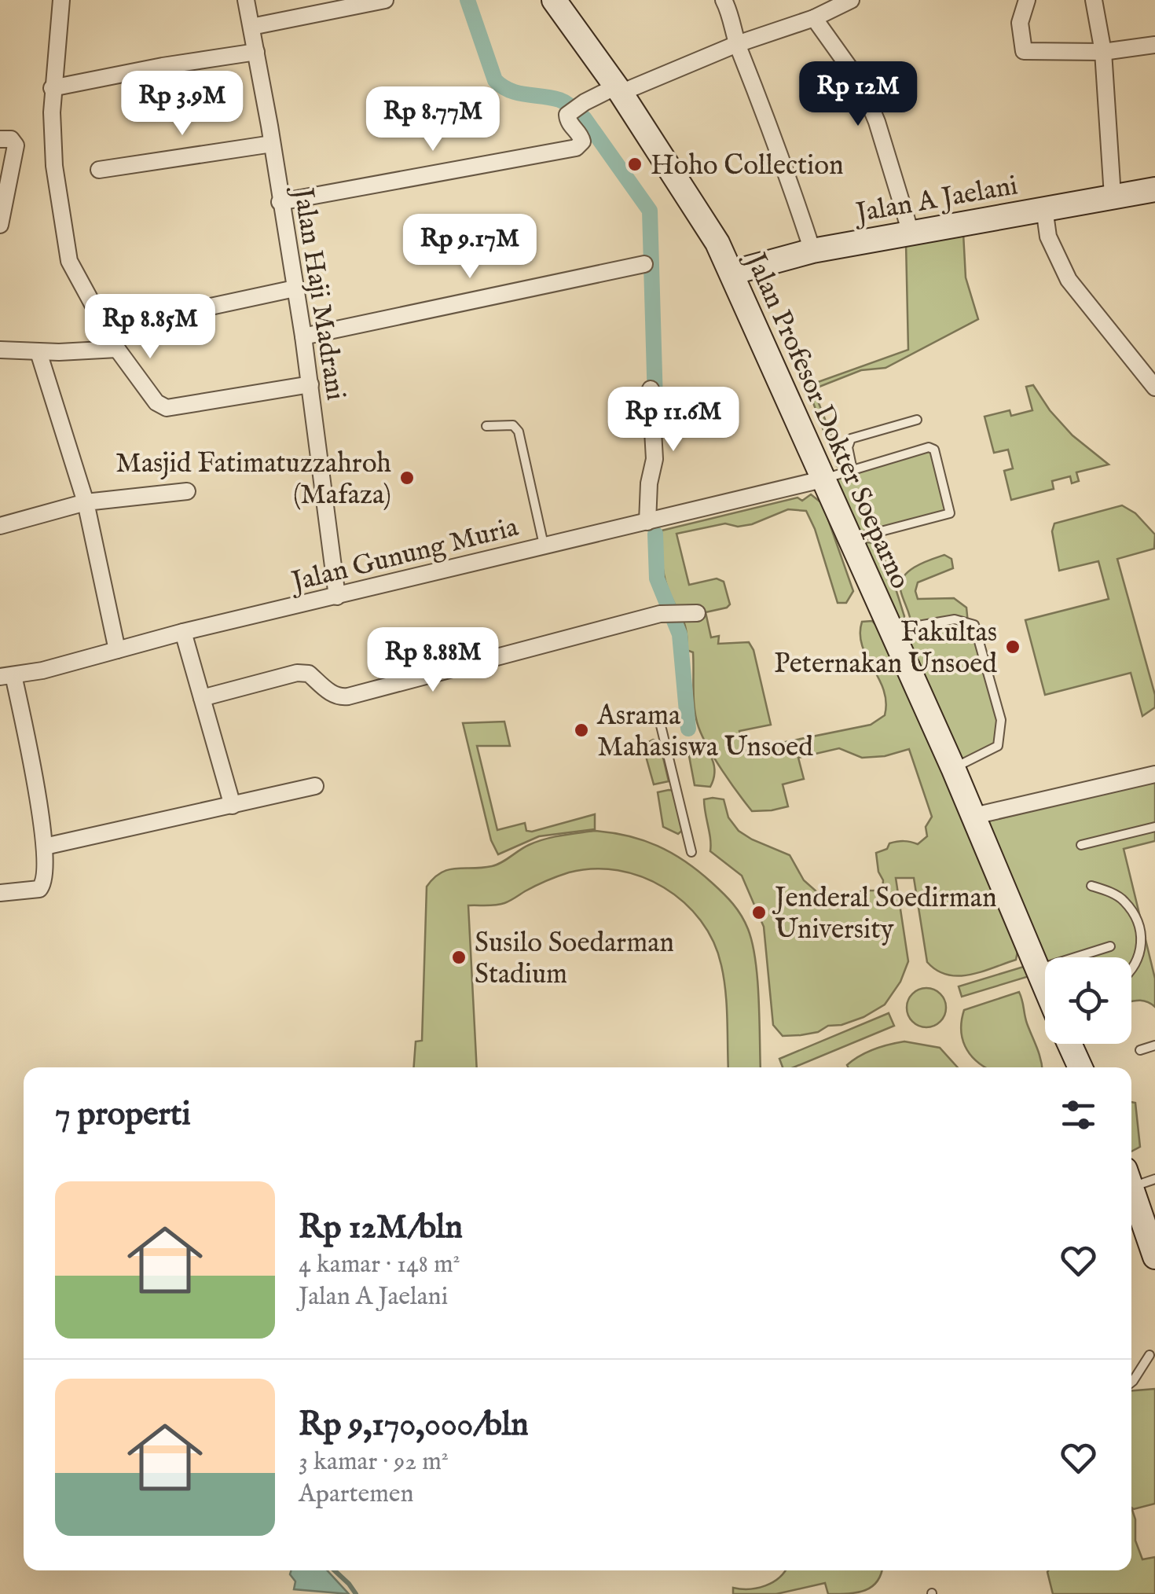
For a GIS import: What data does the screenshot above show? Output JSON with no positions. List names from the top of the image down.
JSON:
{
  "streets": {
    "street": [
      "Jalan A Jaelani",
      "Jalan Haji Madrani",
      "Jalan Profesor Dokter Soeparno",
      "Jalan Gunung Muria"
    ]
  },
  "crossings": [
    ["Jalan A Jaelani", "Jalan Profesor Dokter Soeparno"],
    ["Jalan Haji Madrani", "Jalan Gunung Muria"],
    ["Jalan Profesor Dokter Soeparno", "Jalan Gunung Muria"]
  ],
  "places": [
    "Hoho Collection",
    "Masjid Fatimatuzzahroh (Mafaza)",
    "Fakultas Peternakan Unsoed",
    "Asrama Mahasiswa Unsoed",
    "Jenderal Soedirman University",
    "Susilo Soedarman Stadium"
  ],
  "page": {
    "price": [
      "Rp 12M",
      "Rp 3.9M",
      "Rp 8.77M",
      "Rp 9.17M",
      "Rp 8.85M",
      "Rp 11.6M",
      "Rp 8.88M"
    ],
    "heading": "7 properti",
    "list": [
      {
        "name": "Rp 12M/bln",
        "note": "4 kamar · 148 m² · Jalan A Jaelani"
      },
      {
        "name": "Rp 9,170,000/bln",
        "note": "3 kamar · 92 m² · Apartemen"
      }
    ]
  }
}
